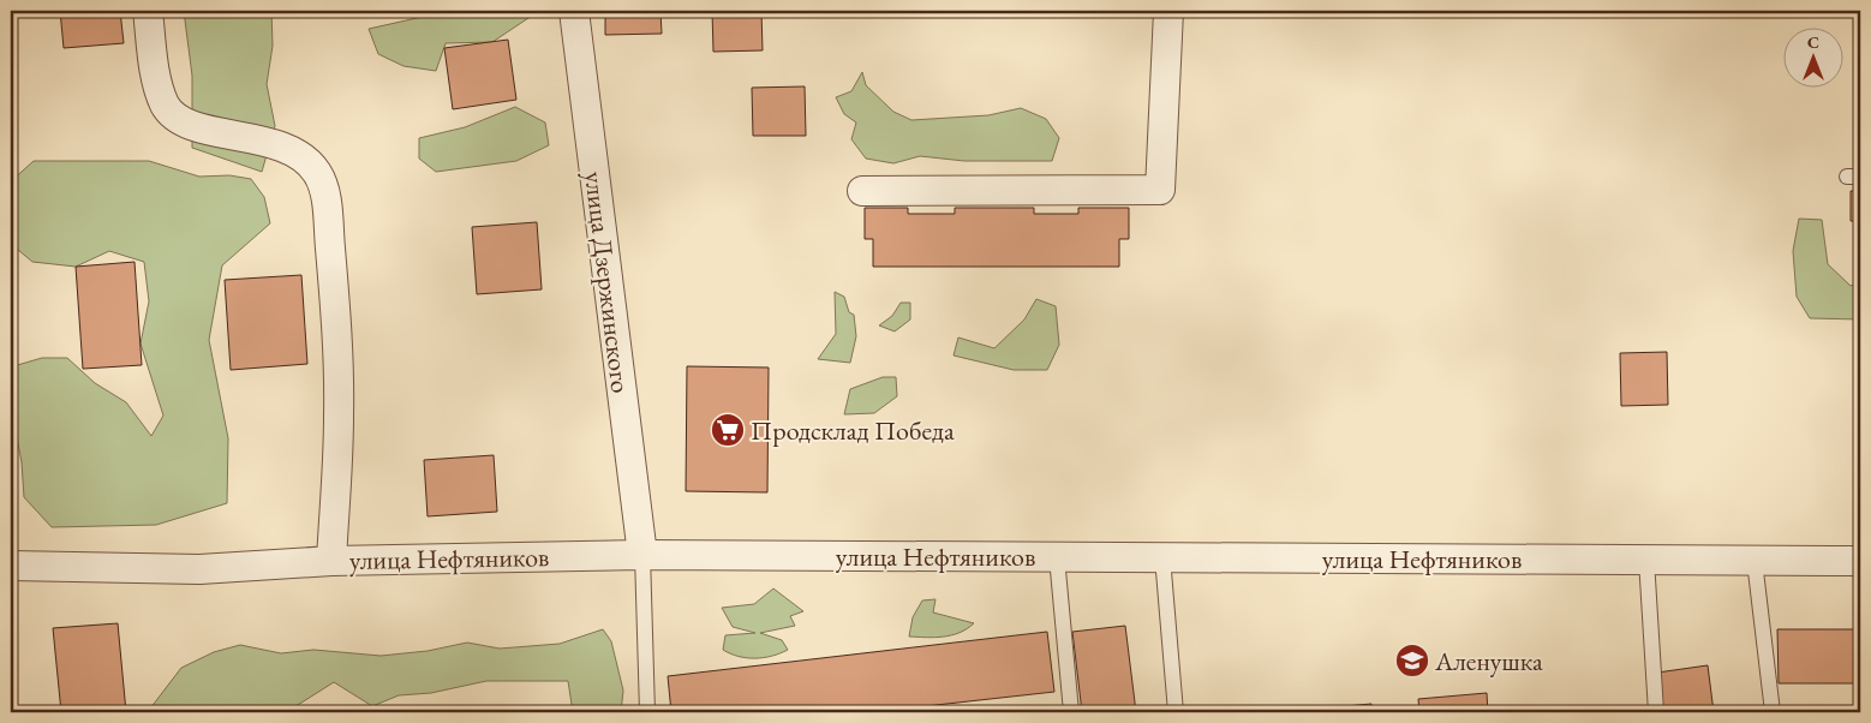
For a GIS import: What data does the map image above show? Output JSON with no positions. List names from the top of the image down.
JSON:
{
  "streets": {
    "street": ["улица Дзержинского", "улица Нефтяников"]
  },
  "crossings": [
    ["улица Дзержинского", "улица Нефтяников"]
  ],
  "places": {
    "supermarket": ["Продсклад Победа"],
    "school or university": ["Аленушка"]
  },
  "north": "top"
}
